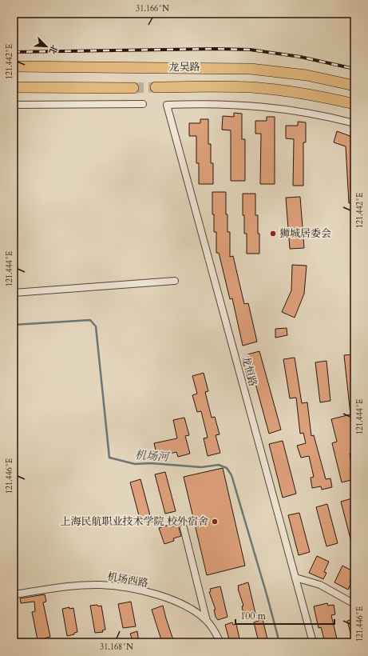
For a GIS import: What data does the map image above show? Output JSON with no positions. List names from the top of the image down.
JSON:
{
  "streets": {
    "main road": ["龙吴路"],
    "street": ["龙恒路", "机场西路"]
  },
  "water": ["机场河"],
  "places": ["狮城居委会", "上海民航职业技术学院 校外宿舍"],
  "scale_bar": "100 m",
  "north": "bottom right",
  "coordinates": [
    "31.166°N",
    "121.442°E",
    "121.444°E",
    "121.446°E",
    "31.168°N"
  ]
}
